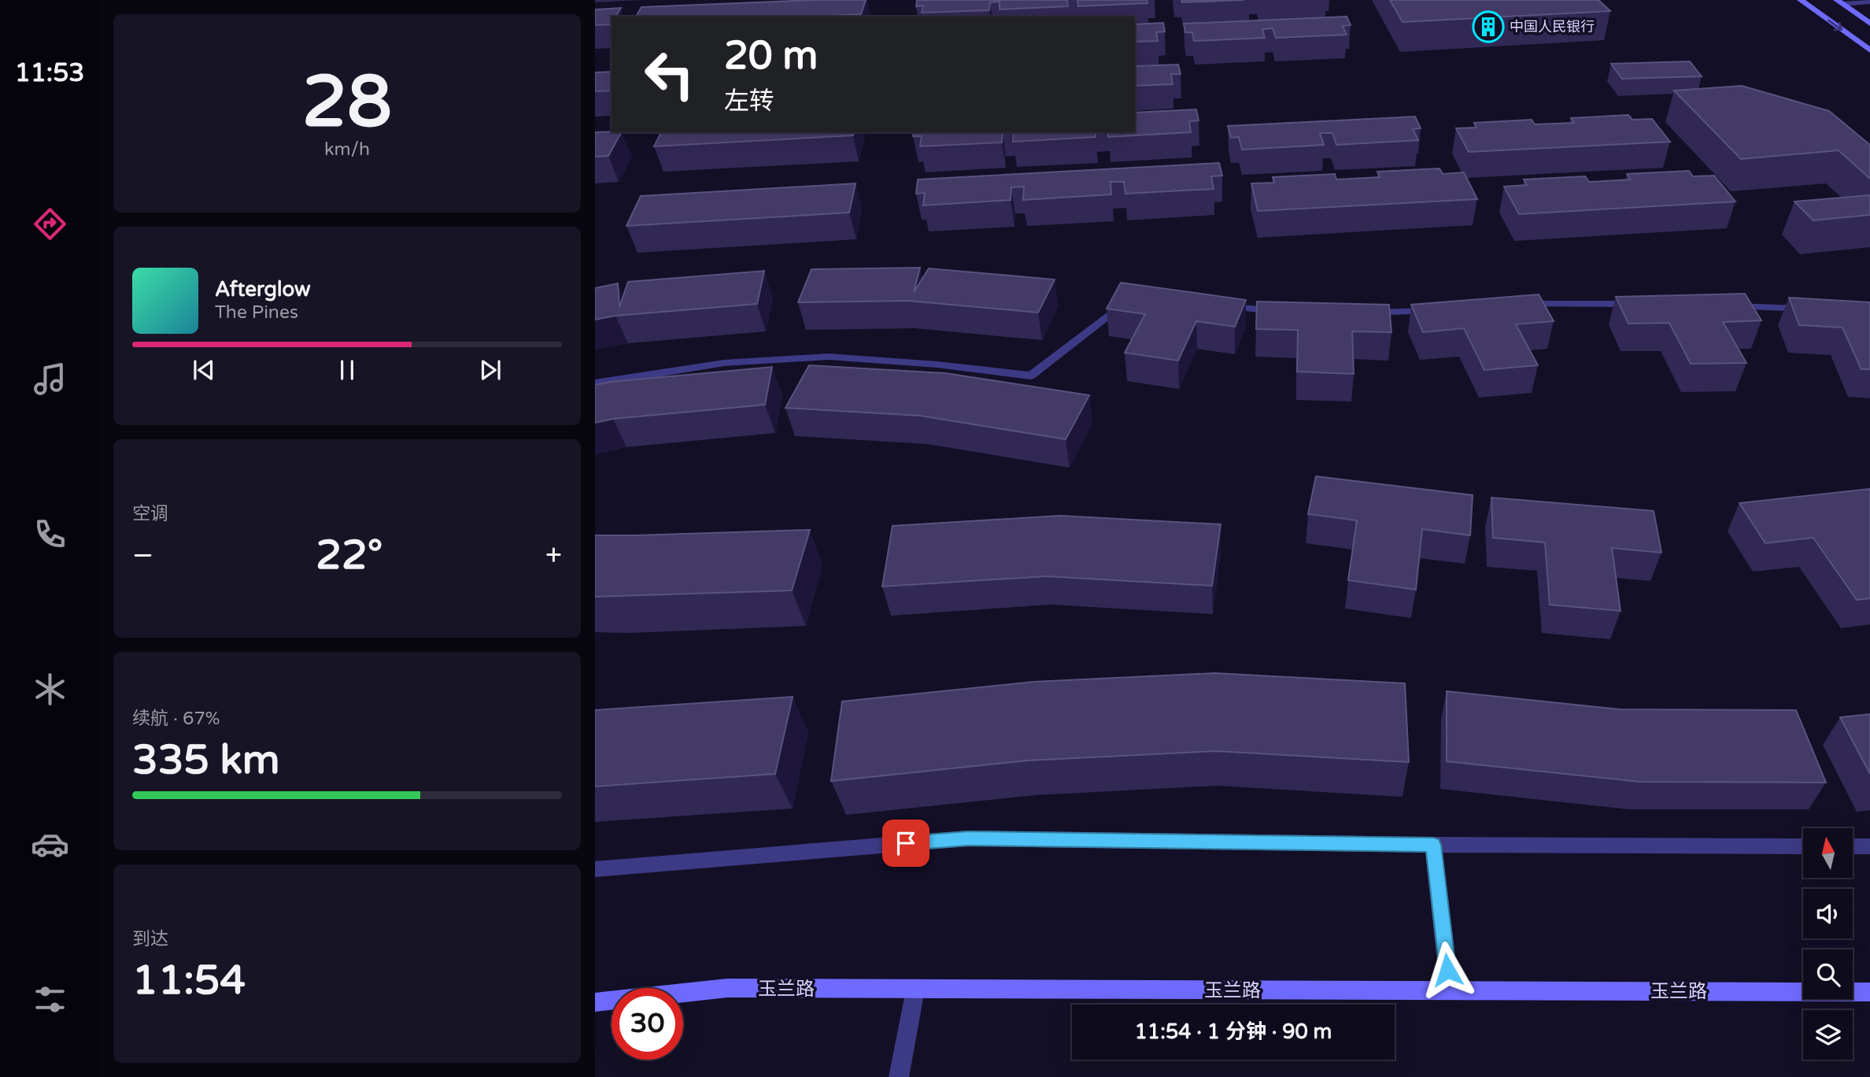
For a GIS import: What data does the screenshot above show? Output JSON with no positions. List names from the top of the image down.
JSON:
{
  "streets": {
    "street": ["玉兰路"]
  },
  "places": {
    "building": ["中国人民银行"]
  },
  "north": "top",
  "page": {
    "tabs": "11:53",
    "tile": [
      ["28", "km/h"],
      "空调",
      ["续航 · 67%", "335 km"],
      ["到达", "11:54"]
    ],
    "turn": ["20 m", "左转"],
    "song": ["Afterglow", "The Pines"],
    "heat": ["−", "22°", "+"],
    "limit": "30",
    "trip": "11:54 · 1 分钟 · 90 m"
  }
}
